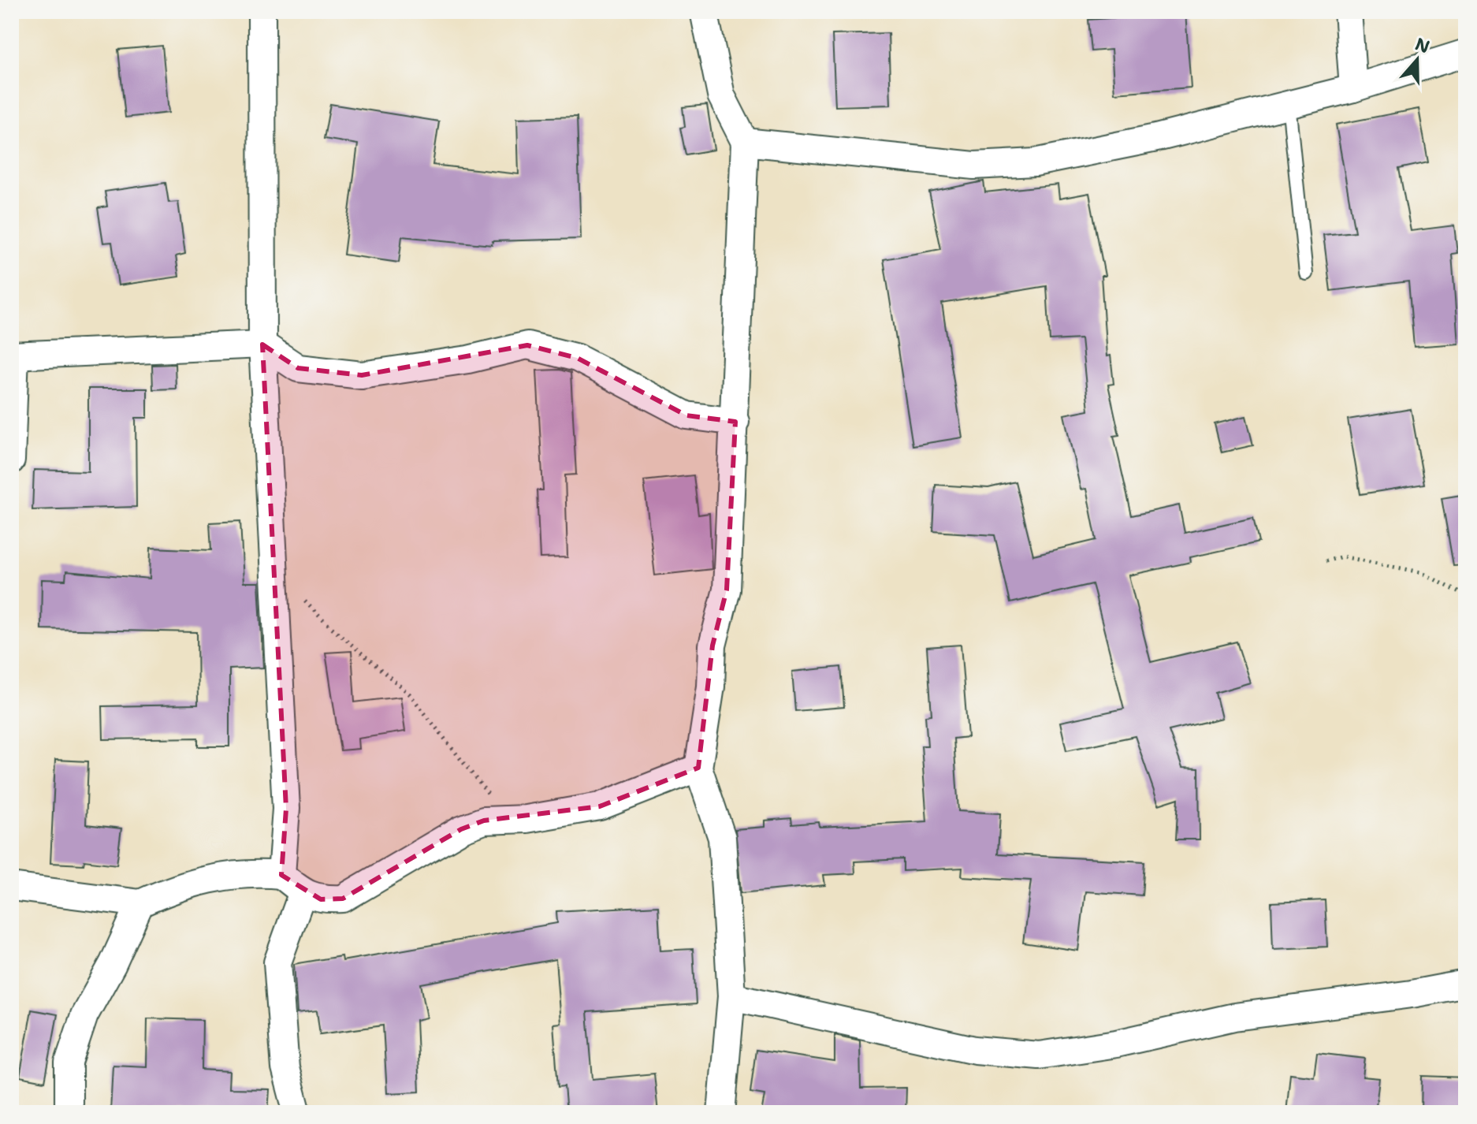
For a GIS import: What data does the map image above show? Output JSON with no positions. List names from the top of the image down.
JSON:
{
  "north": "top"
}
